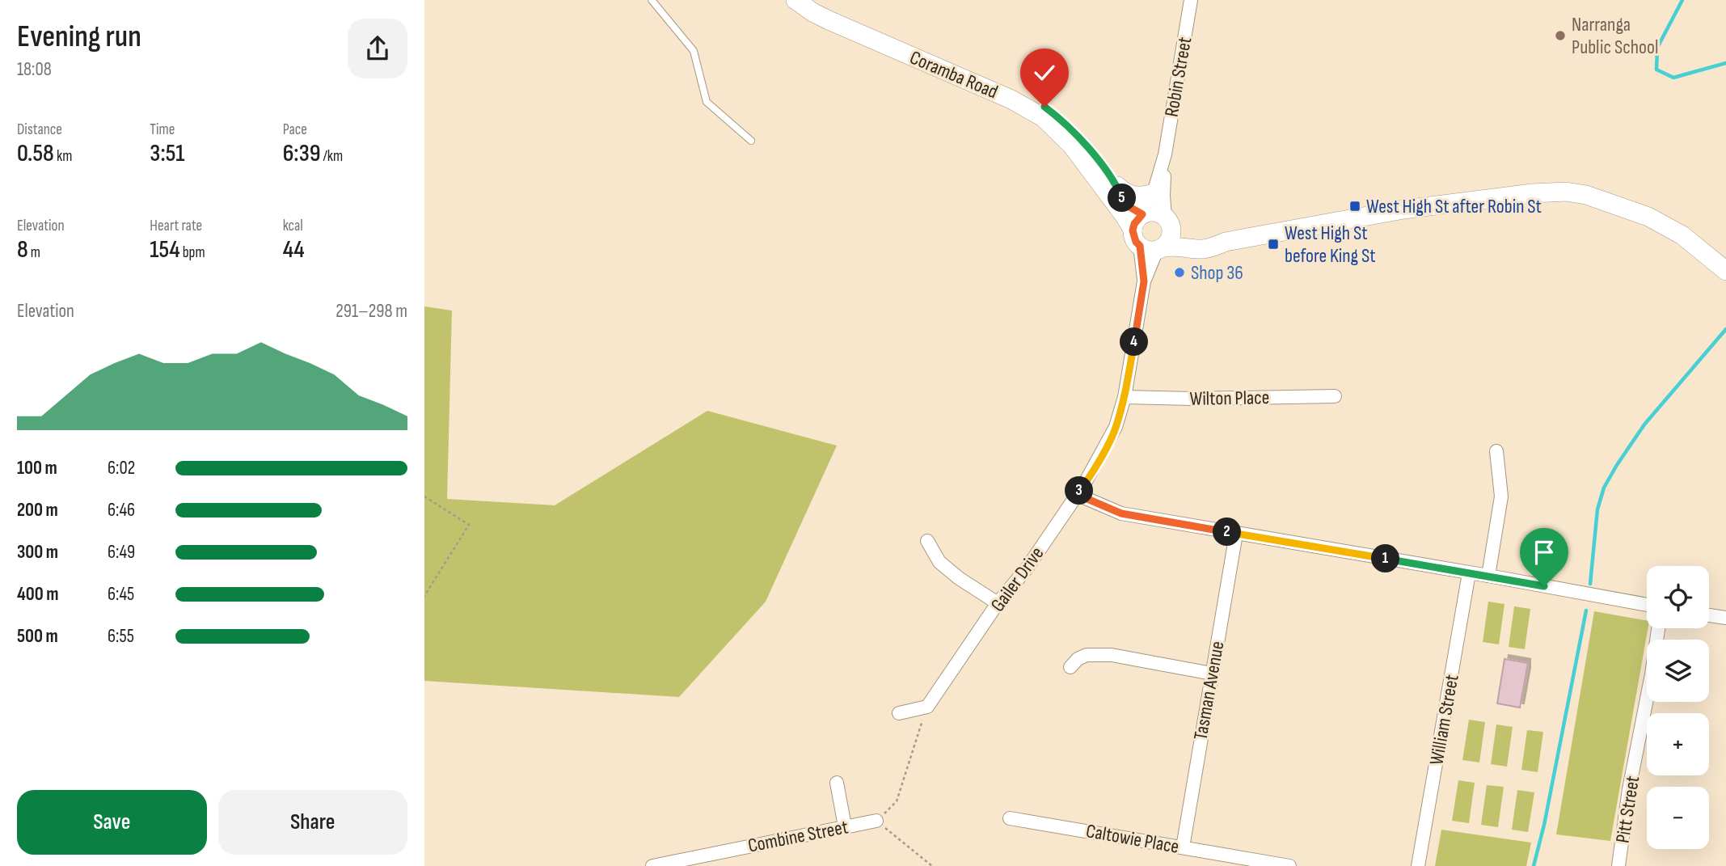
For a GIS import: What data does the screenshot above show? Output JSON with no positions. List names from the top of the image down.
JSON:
{
  "streets": {
    "main road": ["Coramba Road"],
    "street": [
      "Robin Street",
      "Wilton Place",
      "Gailer Drive",
      "Tasman Avenue",
      "William Street",
      "Pitt Street",
      "Combine Street",
      "Caltowie Place"
    ]
  },
  "crossings": [
    ["Coramba Road", "Robin Street"],
    ["Coramba Road", "Gailer Drive"],
    ["Robin Street", "Gailer Drive"],
    ["Wilton Place", "Gailer Drive"],
    ["Tasman Avenue", "Caltowie Place"]
  ],
  "places": {
    "other": ["Narranga Public School", "Shop 36"],
    "transit": ["West High St after Robin St", "West High St before King St"]
  },
  "page": {
    "heading": ["Evening run", "18:08"],
    "stats": [
      ["Distance", "0.58 km"],
      ["Time", "3:51"],
      ["Pace", "6:39 /km"],
      ["Elevation", "8 m"],
      ["Heart rate", "154 bpm"],
      ["kcal", "44"]
    ],
    "pins": [
      "5",
      "4",
      "3",
      "2",
      "1"
    ],
    "chart": ["Elevation", "291–298 m"],
    "list": [
      {
        "name": "100 m",
        "note": "6:02"
      },
      {
        "name": "200 m",
        "note": "6:46"
      },
      {
        "name": "300 m",
        "note": "6:49"
      },
      {
        "name": "400 m",
        "note": "6:45"
      },
      {
        "name": "500 m",
        "note": "6:55"
      }
    ],
    "map_buttons": ["+", "−"],
    "buttons": ["Save", "Share"]
  }
}
